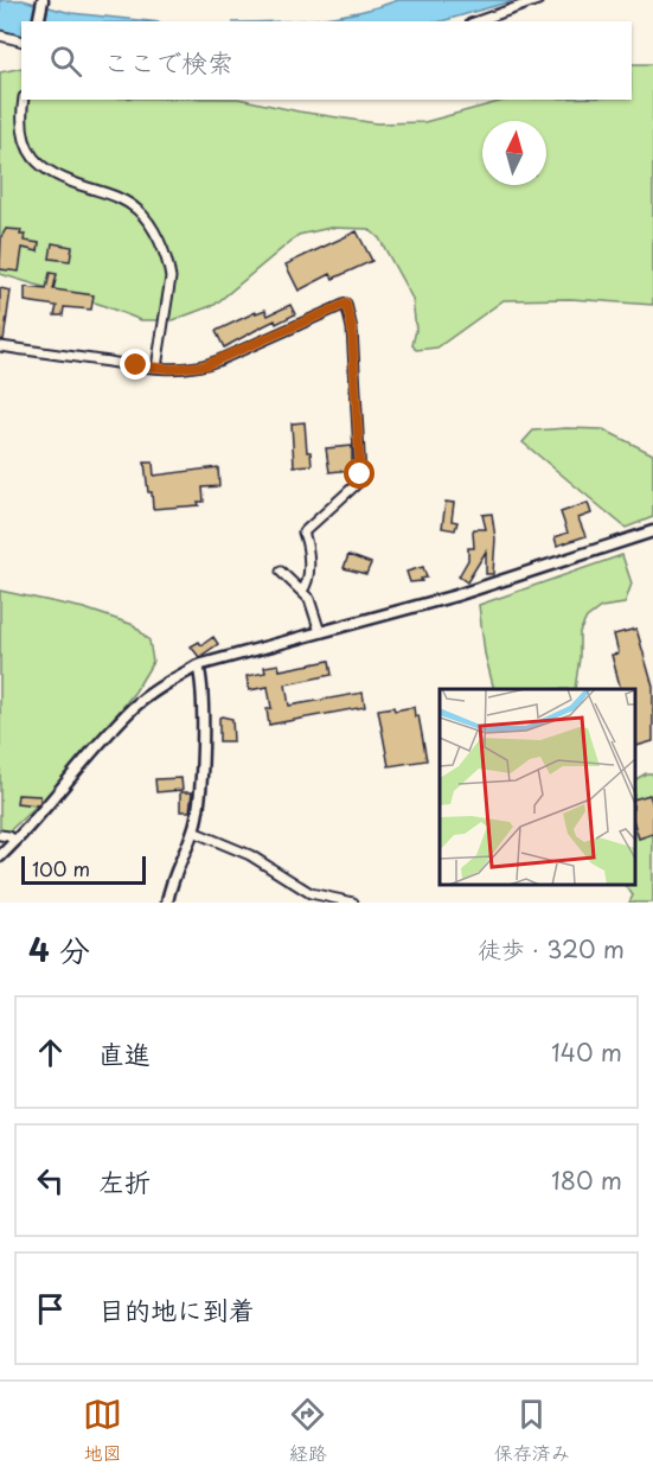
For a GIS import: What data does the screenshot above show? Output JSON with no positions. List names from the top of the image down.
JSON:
{
  "scale_bar": "100 m",
  "north": "top",
  "page": {
    "search": "ここで検索",
    "scale": "100 m",
    "heading": ["4 分", "徒歩 · 320 m"],
    "list": [
      ["直進", "140 m"],
      ["左折", "180 m"],
      "目的地に到着"
    ],
    "nav": ["地図", "経路", "保存済み"]
  }
}
